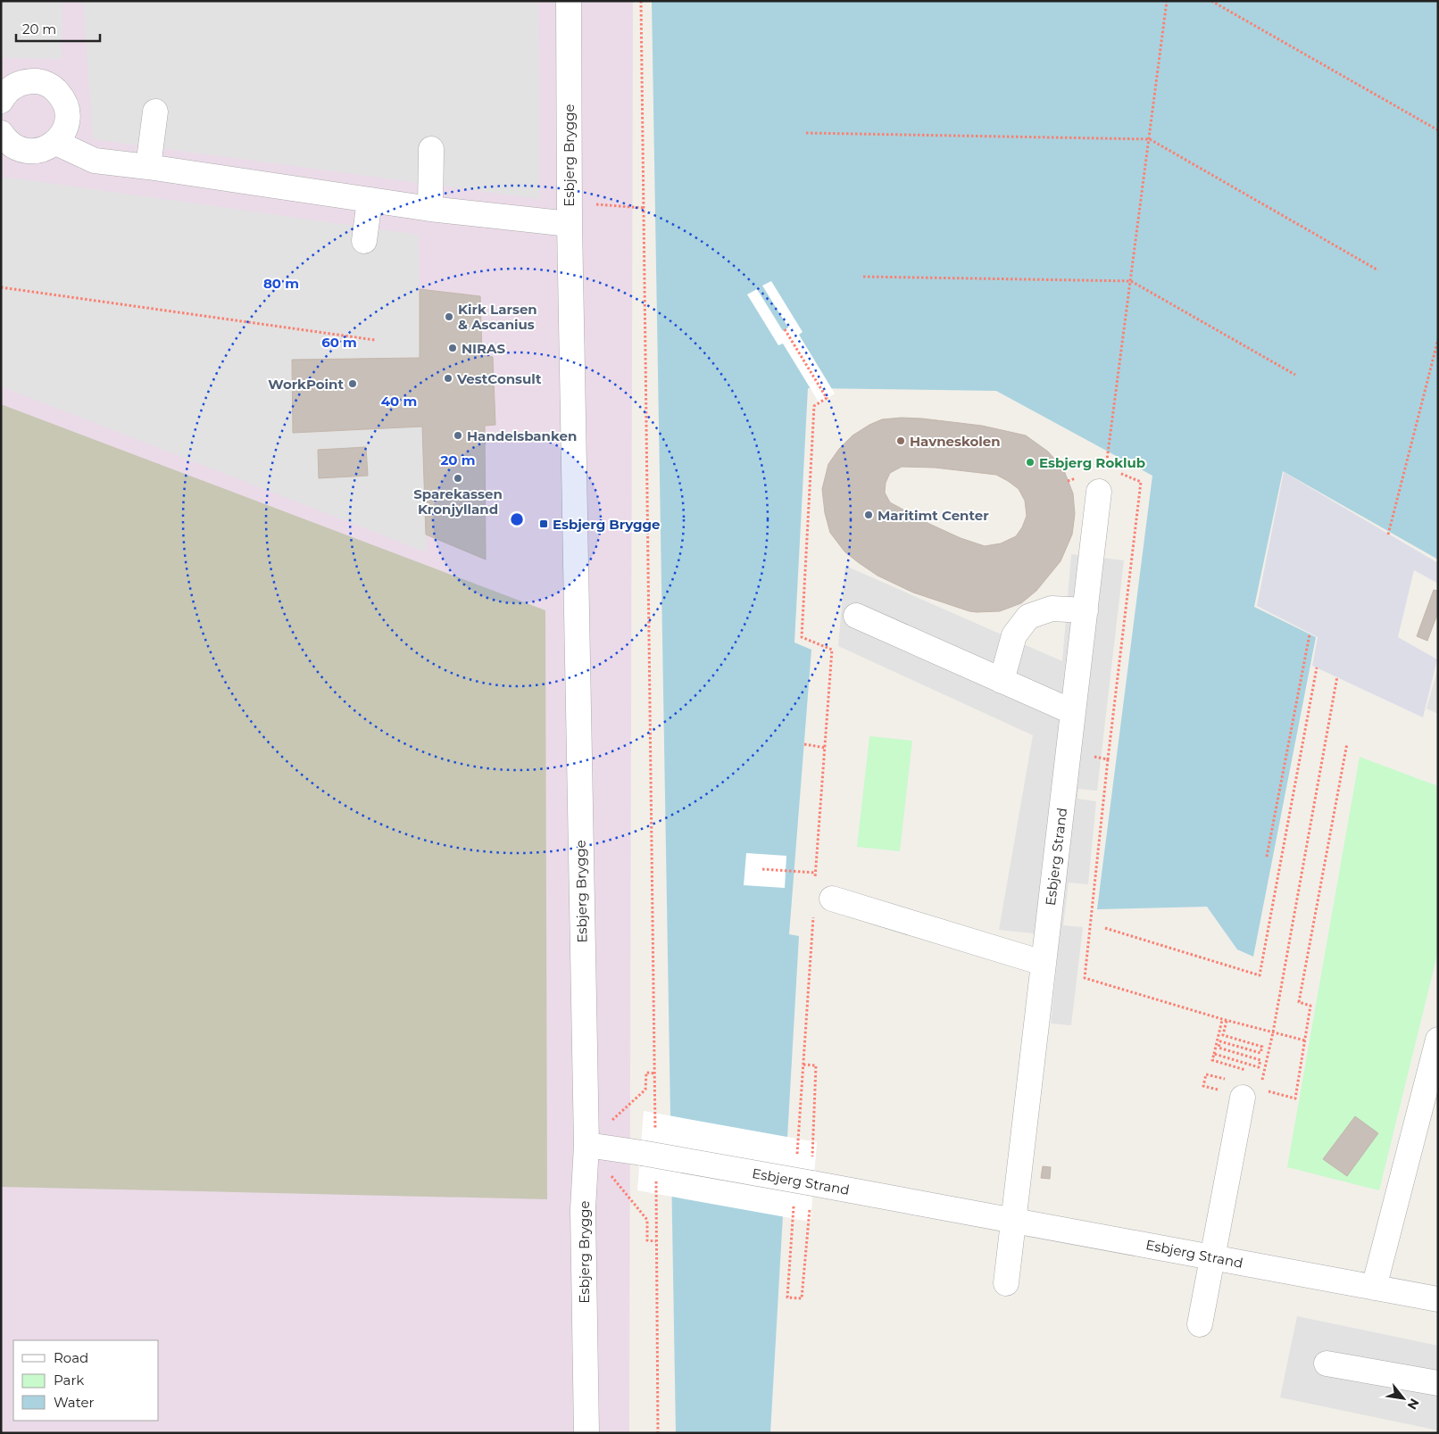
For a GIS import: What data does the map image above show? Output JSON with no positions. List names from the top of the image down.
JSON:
{
  "streets": {
    "street": ["Esbjerg Brygge", "Esbjerg Strand"]
  },
  "crossings": [
    ["Esbjerg Brygge", "Esbjerg Strand"]
  ],
  "places": {
    "other": [
      "Kirk Larsen & Ascanius",
      "NIRAS",
      "VestConsult",
      "WorkPoint",
      "Handelsbanken",
      "Havneskolen",
      "Esbjerg Roklub",
      "Sparekassen Kronjylland",
      "Maritimt Center"
    ],
    "transit": ["Esbjerg Brygge"]
  },
  "legend": ["Road", "Park", "Water"],
  "scale_bar": "20 m",
  "north": "bottom right",
  "rings": [
    "80 m",
    "60 m",
    "40 m",
    "20 m"
  ]
}
